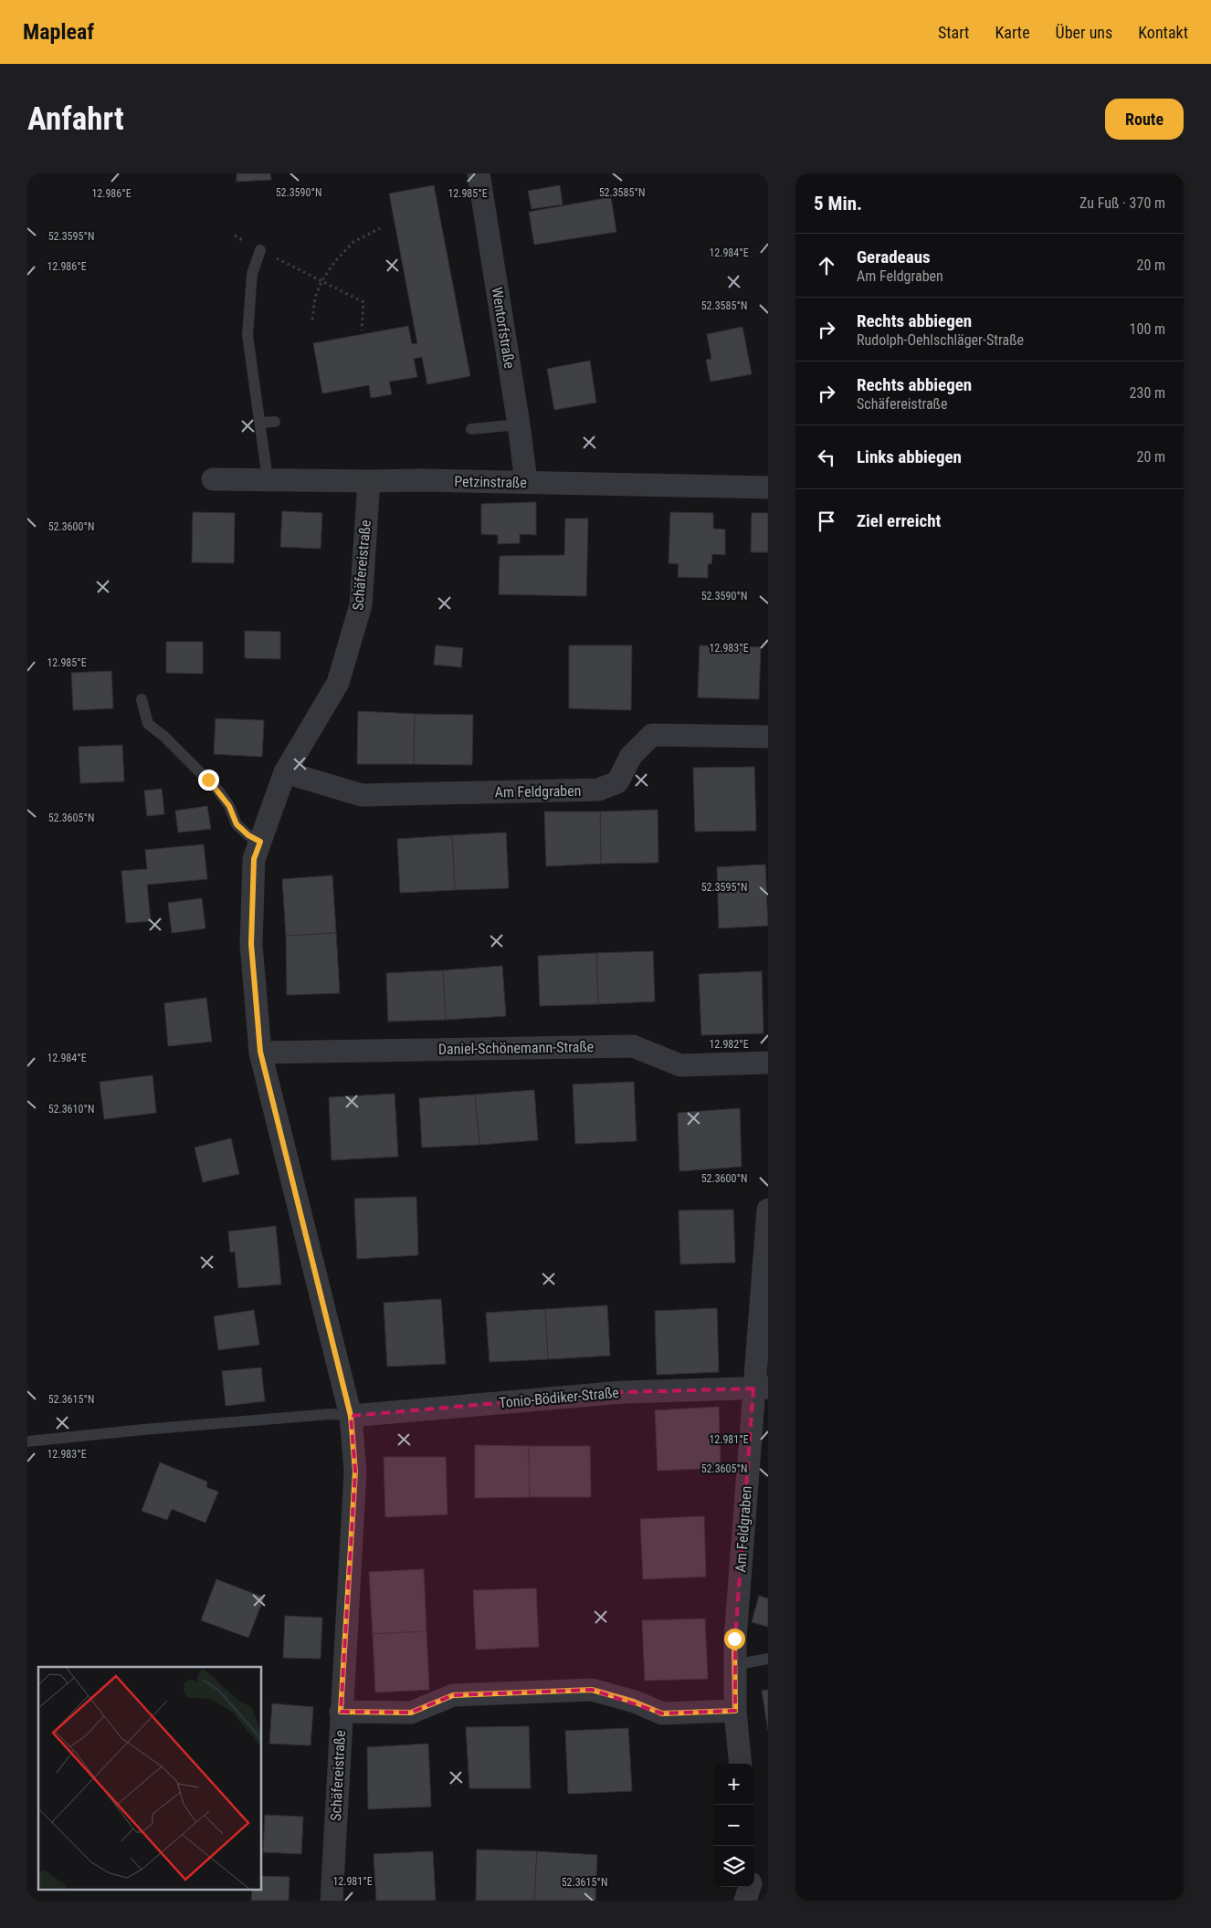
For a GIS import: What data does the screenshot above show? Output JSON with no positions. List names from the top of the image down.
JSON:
{
  "streets": {
    "street": [
      "Wentorfstraße",
      "Petzinstraße",
      "Schäfereistraße",
      "Am Feldgraben",
      "Daniel-Schönemann-Straße",
      "Tonio-Bödiker-Straße"
    ]
  },
  "crossings": [
    ["Wentorfstraße", "Petzinstraße"],
    ["Petzinstraße", "Schäfereistraße"],
    ["Schäfereistraße", "Am Feldgraben"],
    ["Schäfereistraße", "Daniel-Schönemann-Straße"],
    ["Schäfereistraße", "Tonio-Bödiker-Straße"],
    ["Am Feldgraben", "Tonio-Bödiker-Straße"]
  ],
  "page": {
    "header": "Mapleaf",
    "nav": [
      "Start",
      "Karte",
      "Über uns",
      "Kontakt"
    ],
    "buttons": "Route",
    "title": "Anfahrt",
    "heading": ["5 Min.", "Zu Fuß · 370 m"],
    "list": [
      ["Geradeaus", "Am Feldgraben", "20 m"],
      ["Rechts abbiegen", "Rudolph-Oehlschläger-Straße", "100 m"],
      ["Rechts abbiegen", "Schäfereistraße", "230 m"],
      ["Links abbiegen", "20 m"],
      "Ziel erreicht"
    ],
    "map_buttons": ["+", "−"]
  },
  "coordinates": [
    "52.3590°N",
    "52.3585°N",
    "12.986°E",
    "12.985°E",
    "52.3595°N",
    "12.984°E",
    "52.3600°N",
    "12.983°E",
    "52.3605°N",
    "12.982°E",
    "52.3610°N",
    "52.3615°N",
    "12.981°E"
  ]
}
